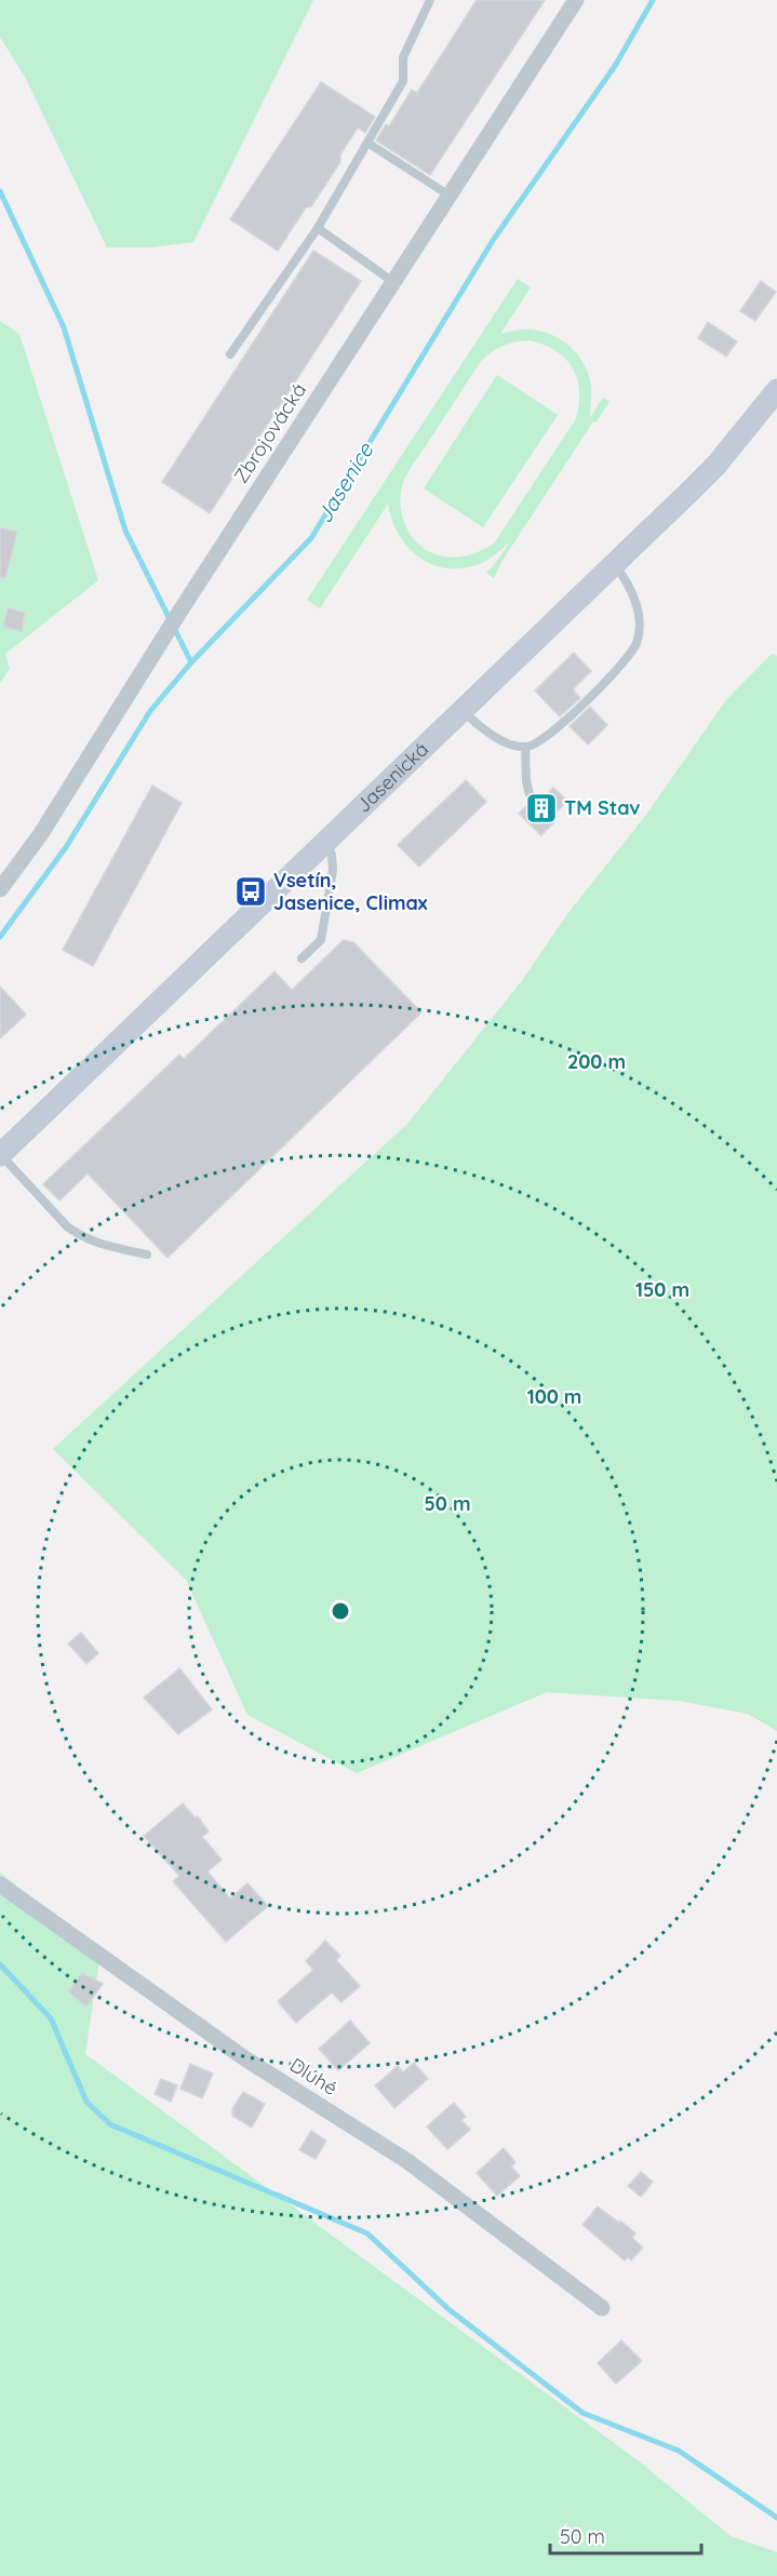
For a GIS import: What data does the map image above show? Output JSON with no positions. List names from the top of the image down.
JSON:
{
  "streets": {
    "street": ["Zbrojovácká", "Jasenická", "Dlúhé"]
  },
  "water": ["Jasenice"],
  "places": {
    "building": ["TM Stav"],
    "bus stop": ["Vsetín, Jasenice, Climax"]
  },
  "scale_bar": "50 m",
  "rings": [
    "200 m",
    "150 m",
    "100 m",
    "50 m"
  ]
}
